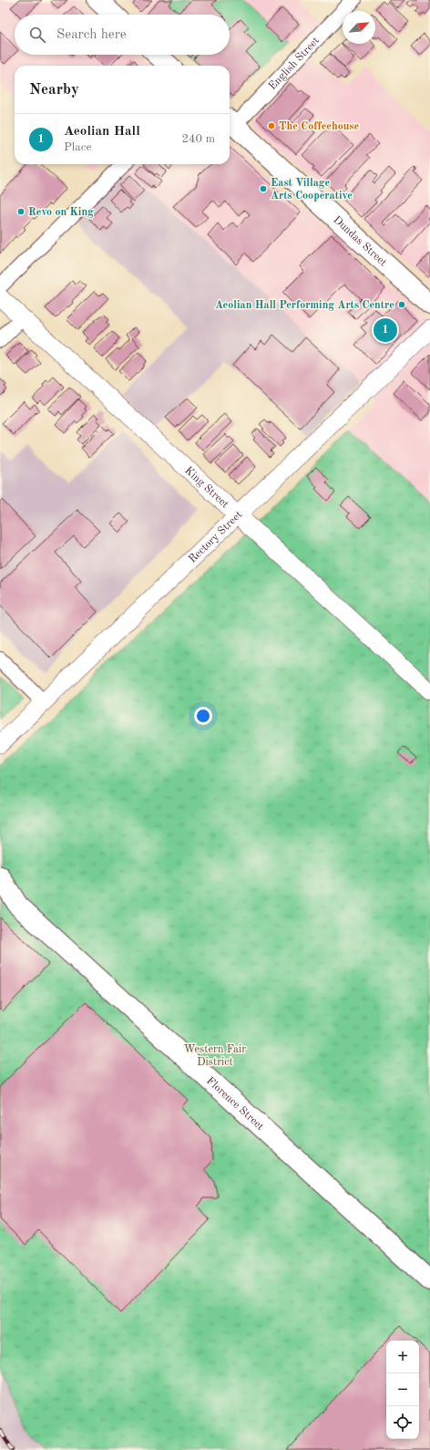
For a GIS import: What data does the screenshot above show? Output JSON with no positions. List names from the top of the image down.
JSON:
{
  "streets": {
    "main road": ["Dundas Street", "Florence Street"],
    "street": ["English Street", "King Street", "Rectory Street"]
  },
  "crossings": [
    ["English Street", "Dundas Street"],
    ["King Street", "Rectory Street"]
  ],
  "parks": ["Western Fair District"],
  "places": [
    "The Coffeehouse",
    "East Village Arts Cooperative",
    "Revo on King",
    "Aeolian Hall Performing Arts Centre"
  ],
  "north": "top right",
  "page": {
    "search": "Search here",
    "heading": "Nearby",
    "list": [
      {
        "mark": "1",
        "name": "Aeolian Hall",
        "note": "Place",
        "value": "240 m"
      }
    ],
    "pins": "1",
    "map_buttons": ["+", "−"]
  }
}
